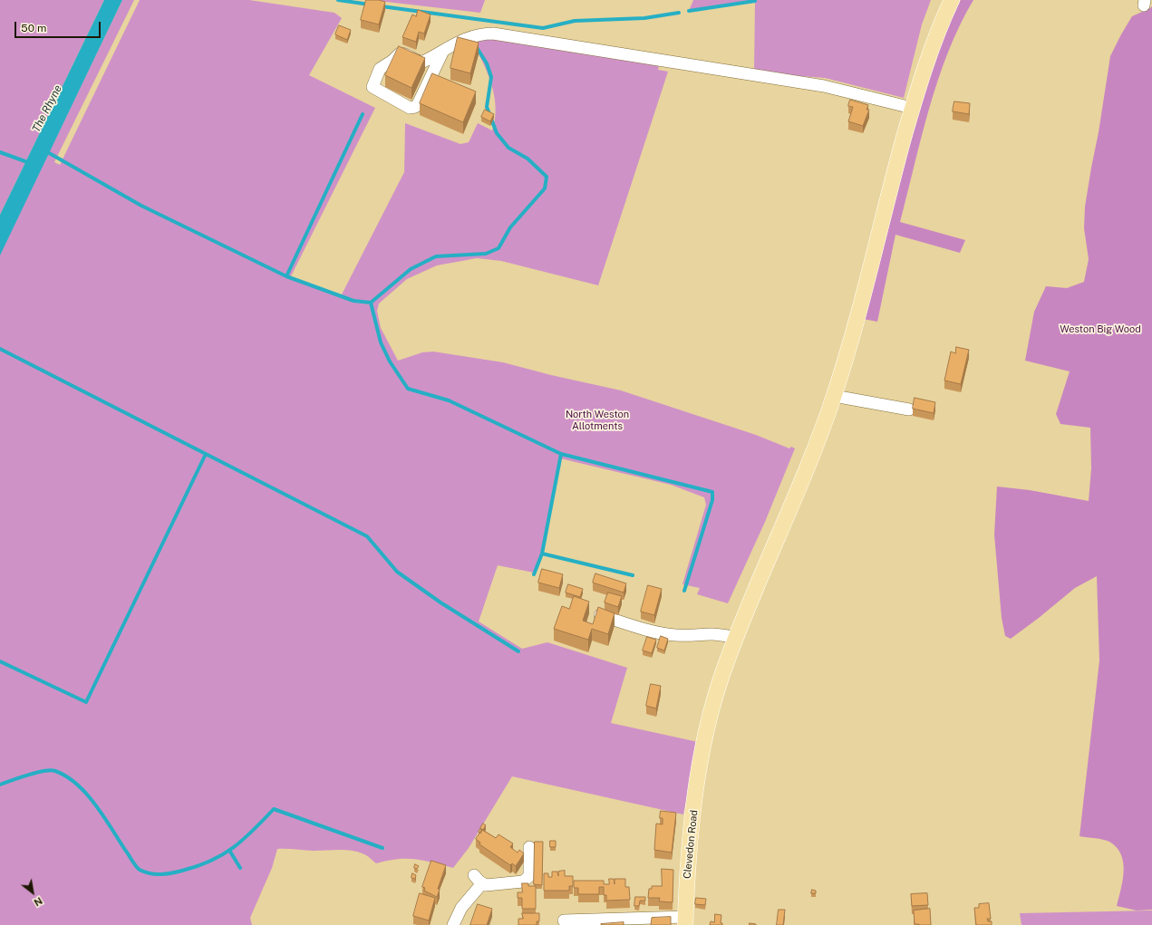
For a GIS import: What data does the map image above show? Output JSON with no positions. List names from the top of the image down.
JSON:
{
  "streets": {
    "main road": ["Clevedon Road"]
  },
  "water": ["The Rhyne"],
  "parks": ["Weston Big Wood", "North Weston Allotments"],
  "scale_bar": "50 m",
  "north": "bottom right"
}
